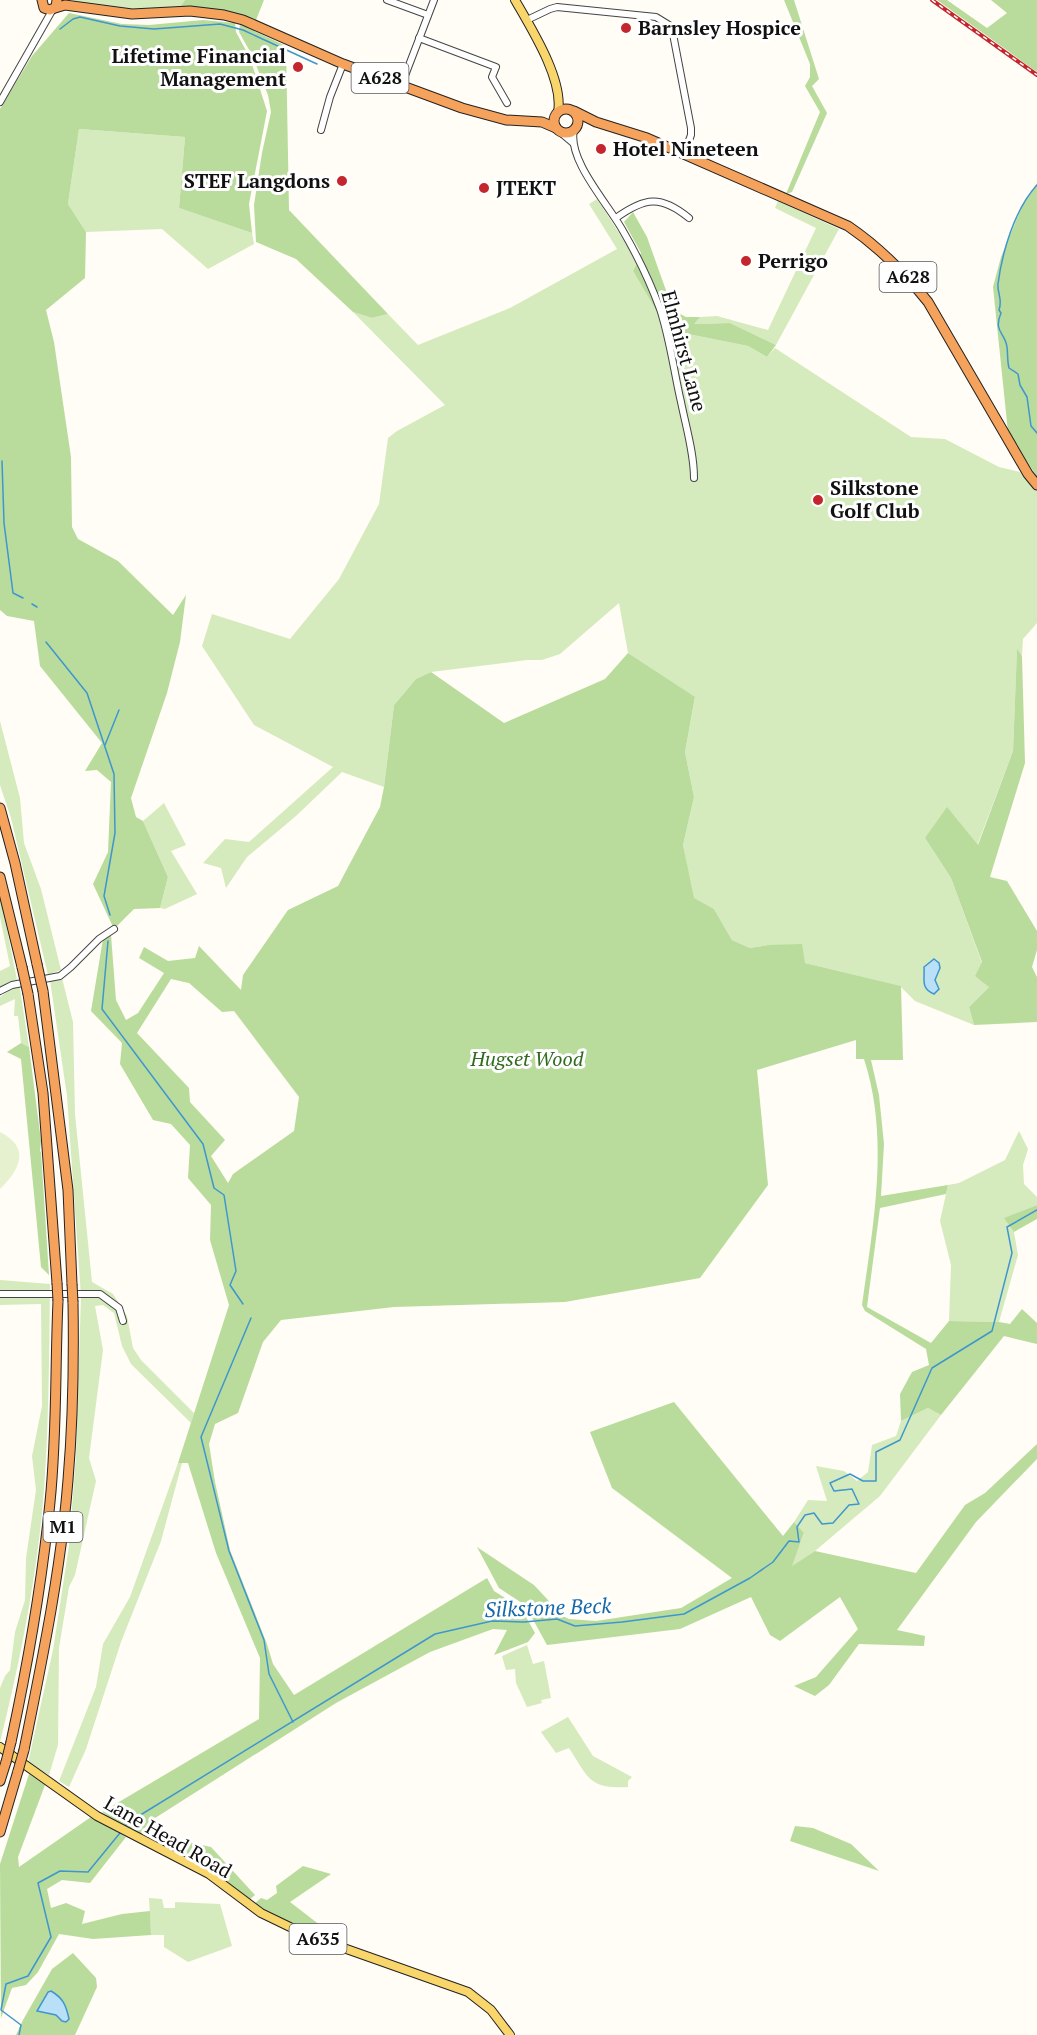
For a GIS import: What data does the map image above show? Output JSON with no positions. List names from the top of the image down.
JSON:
{
  "streets": {
    "highway": ["A628", "M1"],
    "main road": ["Lane Head Road", "A635"],
    "street": ["Elmhirst Lane"]
  },
  "crossings": [
    ["A628", "Elmhirst Lane"]
  ],
  "water": ["Silkstone Beck"],
  "parks": ["Hugset Wood"],
  "places": [
    "Barnsley Hospice",
    "Lifetime Financial Management",
    "Hotel Nineteen",
    "STEF Langdons",
    "JTEKT",
    "Perrigo",
    "Silkstone Golf Club"
  ]
}
